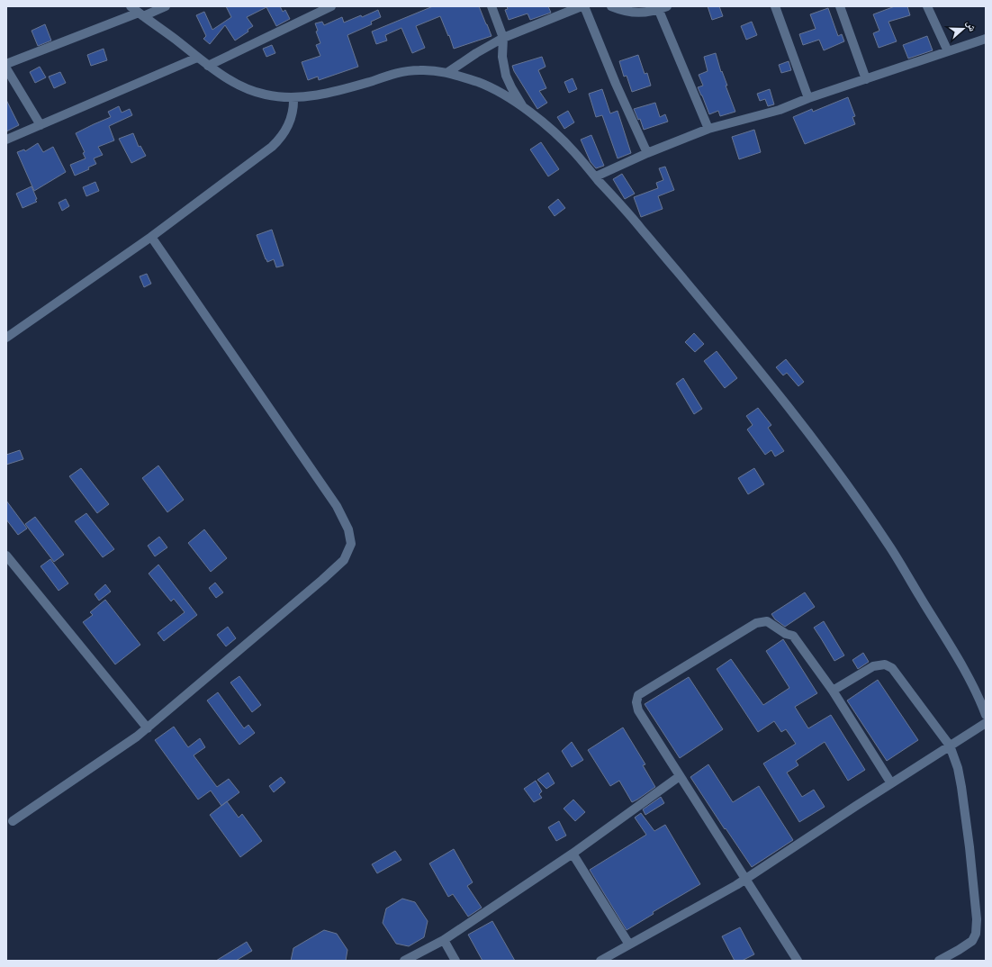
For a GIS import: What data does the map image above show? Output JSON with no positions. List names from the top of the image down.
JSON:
{
  "north": "right"
}
